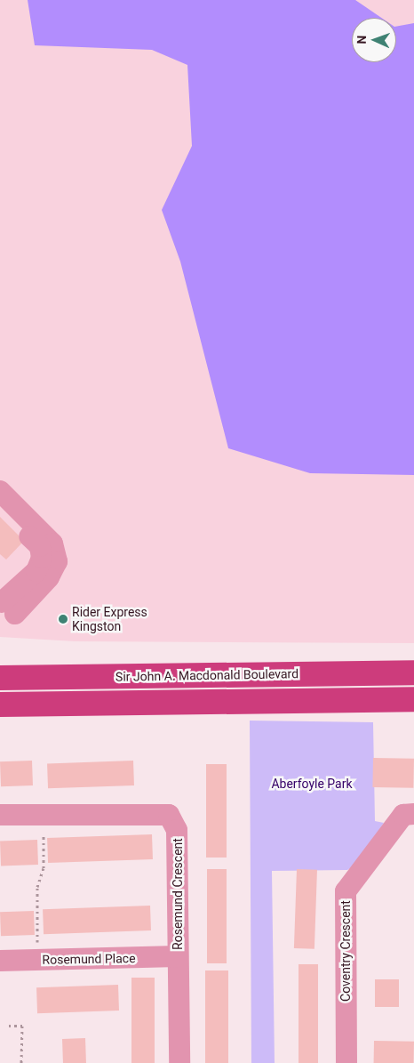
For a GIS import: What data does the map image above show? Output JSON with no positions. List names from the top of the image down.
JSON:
{
  "streets": {
    "main road": ["Sir John A. Macdonald Boulevard"],
    "street": ["Rosemund Crescent", "Coventry Crescent", "Rosemund Place"]
  },
  "crossings": [
    ["Rosemund Crescent", "Rosemund Place"]
  ],
  "parks": ["Aberfoyle Park"],
  "places": ["Rider Express Kingston"],
  "north": "left"
}
